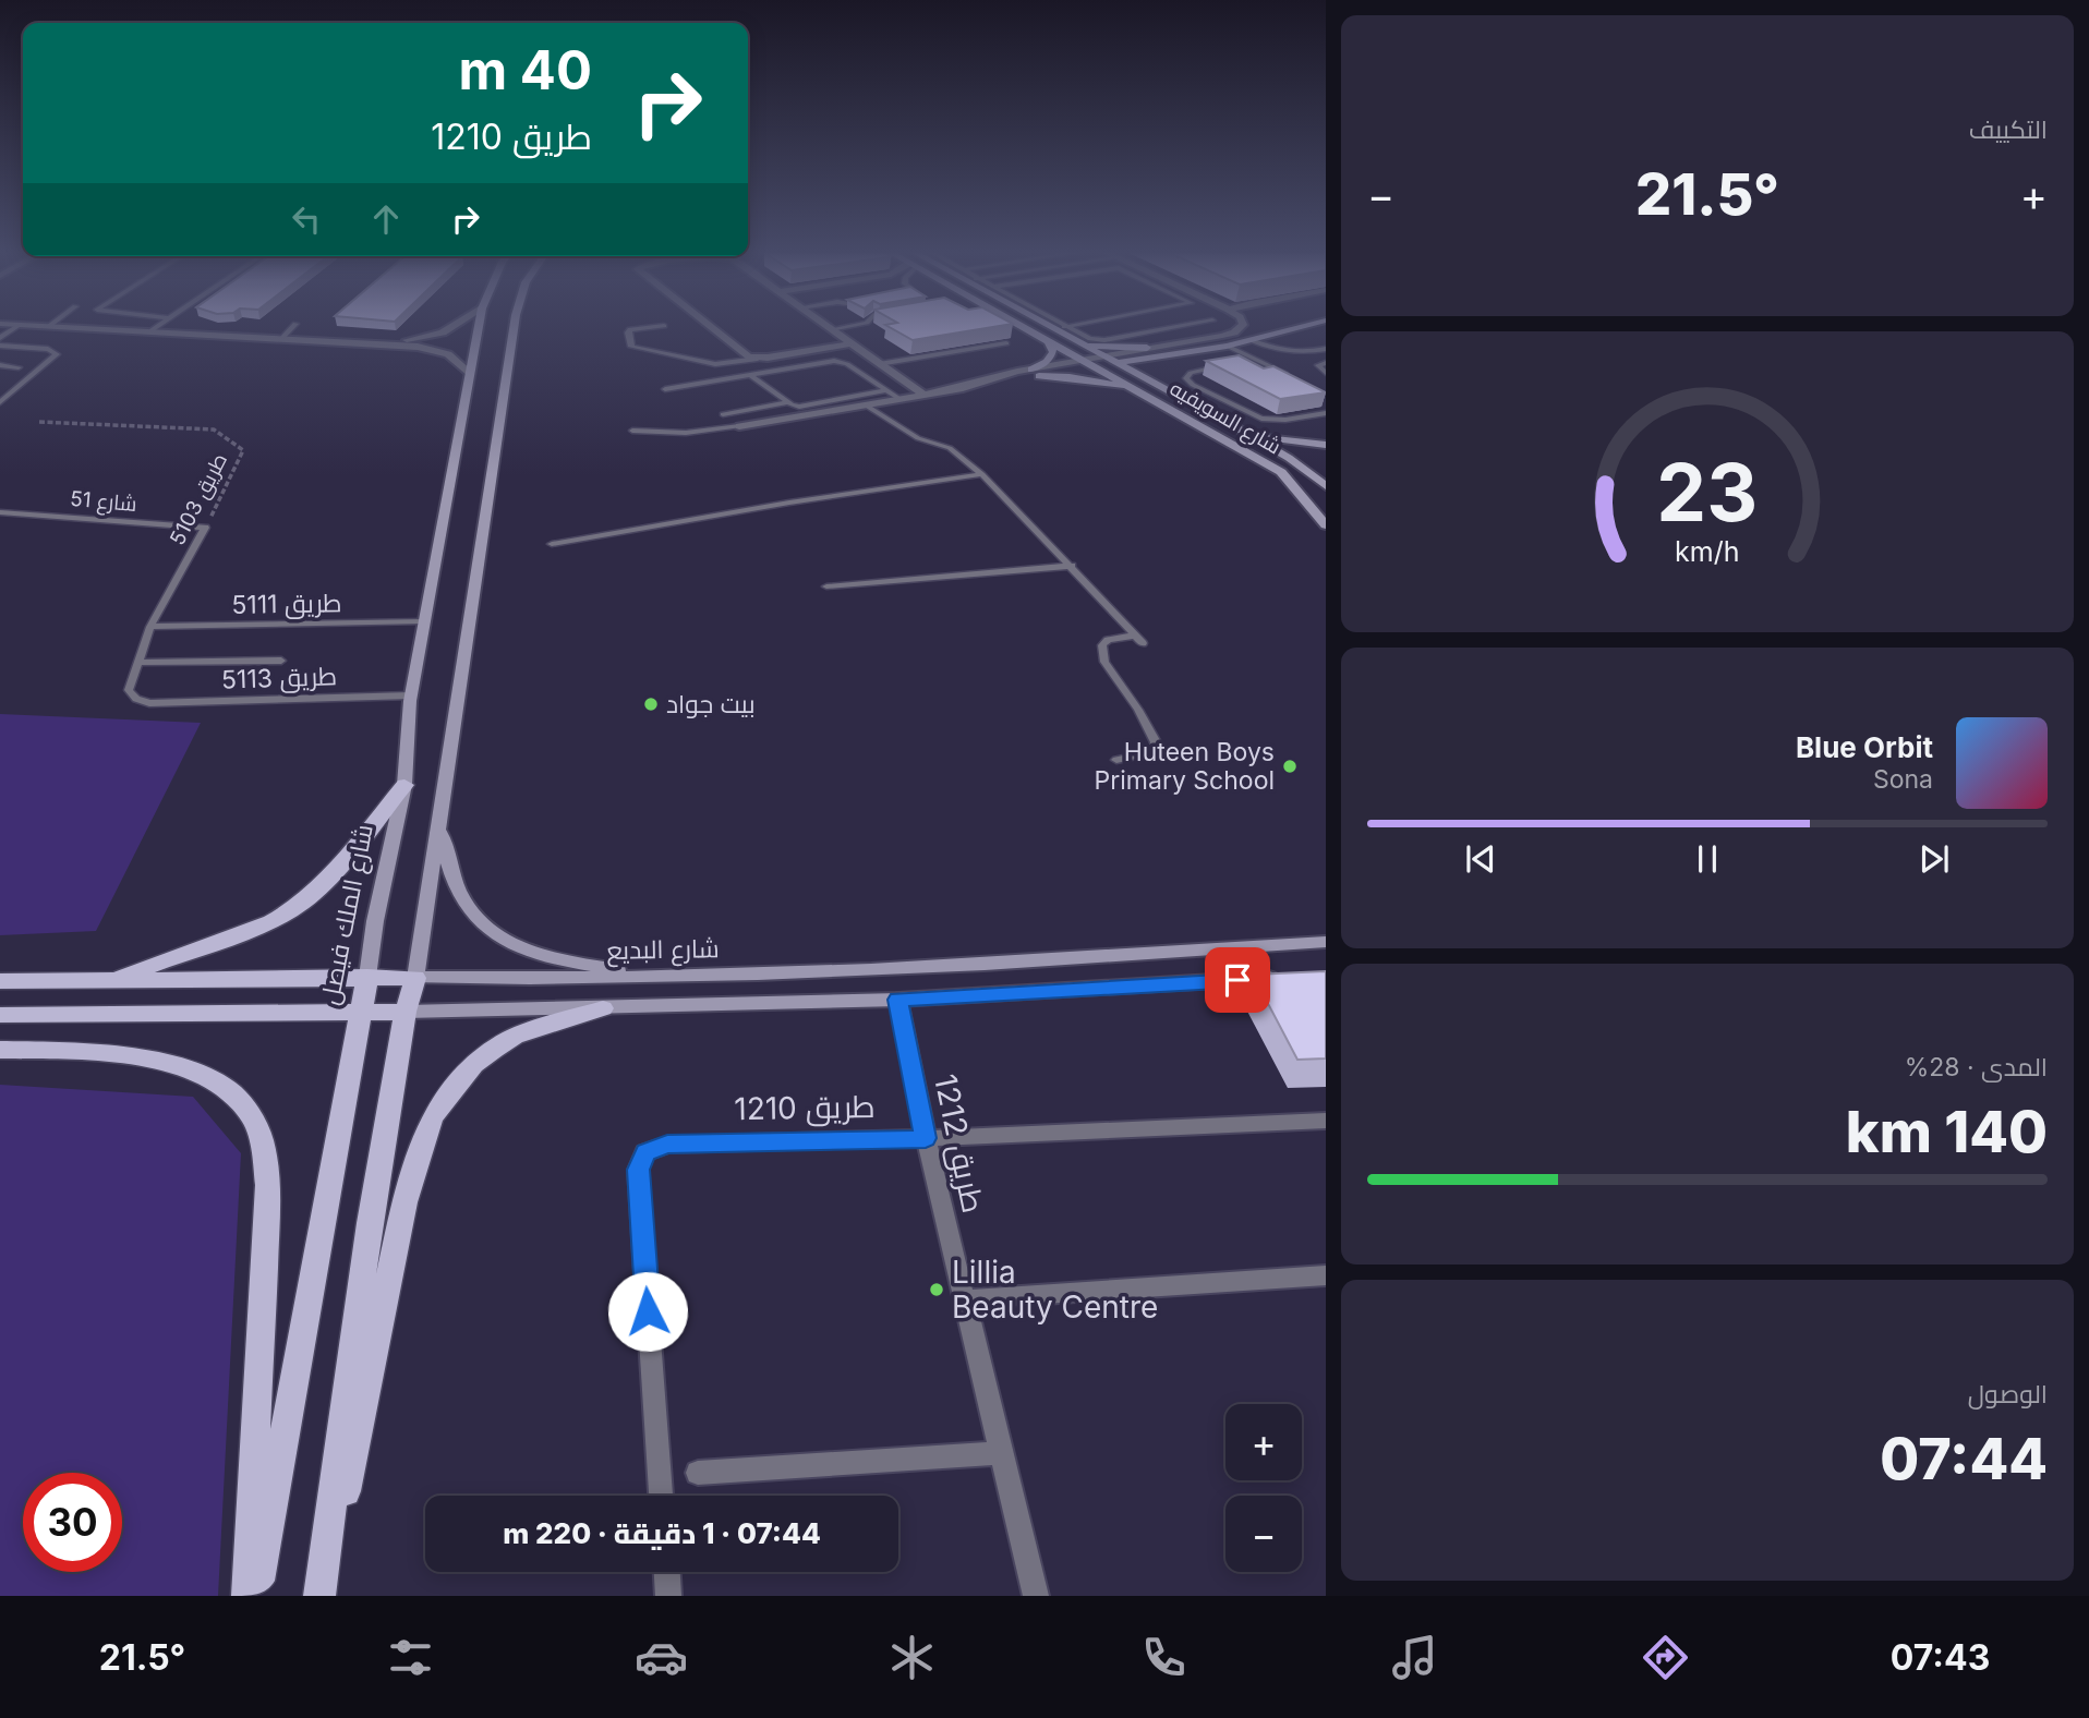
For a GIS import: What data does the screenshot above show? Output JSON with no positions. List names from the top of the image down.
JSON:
{
  "streets": {
    "main road": ["شارع الملك فيصل", "شارع البديع"],
    "street": ["شارع السويفيه", "طريق 1210", "طريق 1212"],
    "lane": [
      "طريق 5103",
      "شارع 51",
      "طريق 5111",
      "طريق 5113"
    ]
  },
  "crossings": [
    ["طريق 5103", "شارع 51"],
    ["طريق 5103", "طريق 5111"],
    ["طريق 5103", "طريق 5113"],
    ["طريق 5111", "شارع الملك فيصل"],
    ["طريق 5113", "شارع الملك فيصل"],
    ["شارع الملك فيصل", "شارع البديع"],
    ["طريق 1210", "طريق 1212"]
  ],
  "places": ["بيت جواد", "Huteen Boys Primary School", "Lillia Beauty Centre"],
  "page": {
    "tile": [
      "التكييف",
      ["المدى · 28%", "140 km"],
      ["الوصول", "07:44"]
    ],
    "turn": ["40 m", "طريق 1210"],
    "heat": ["−", "21.5°", "+"],
    "song": ["Blue Orbit", "Sona"],
    "map_buttons": ["+", "−"],
    "limit": "30",
    "trip": "07:44 · 1 دقيقة · 220 m",
    "tabs": ["07:43", "21.5°"],
    "gauge": ["23", "km/h"]
  }
}
